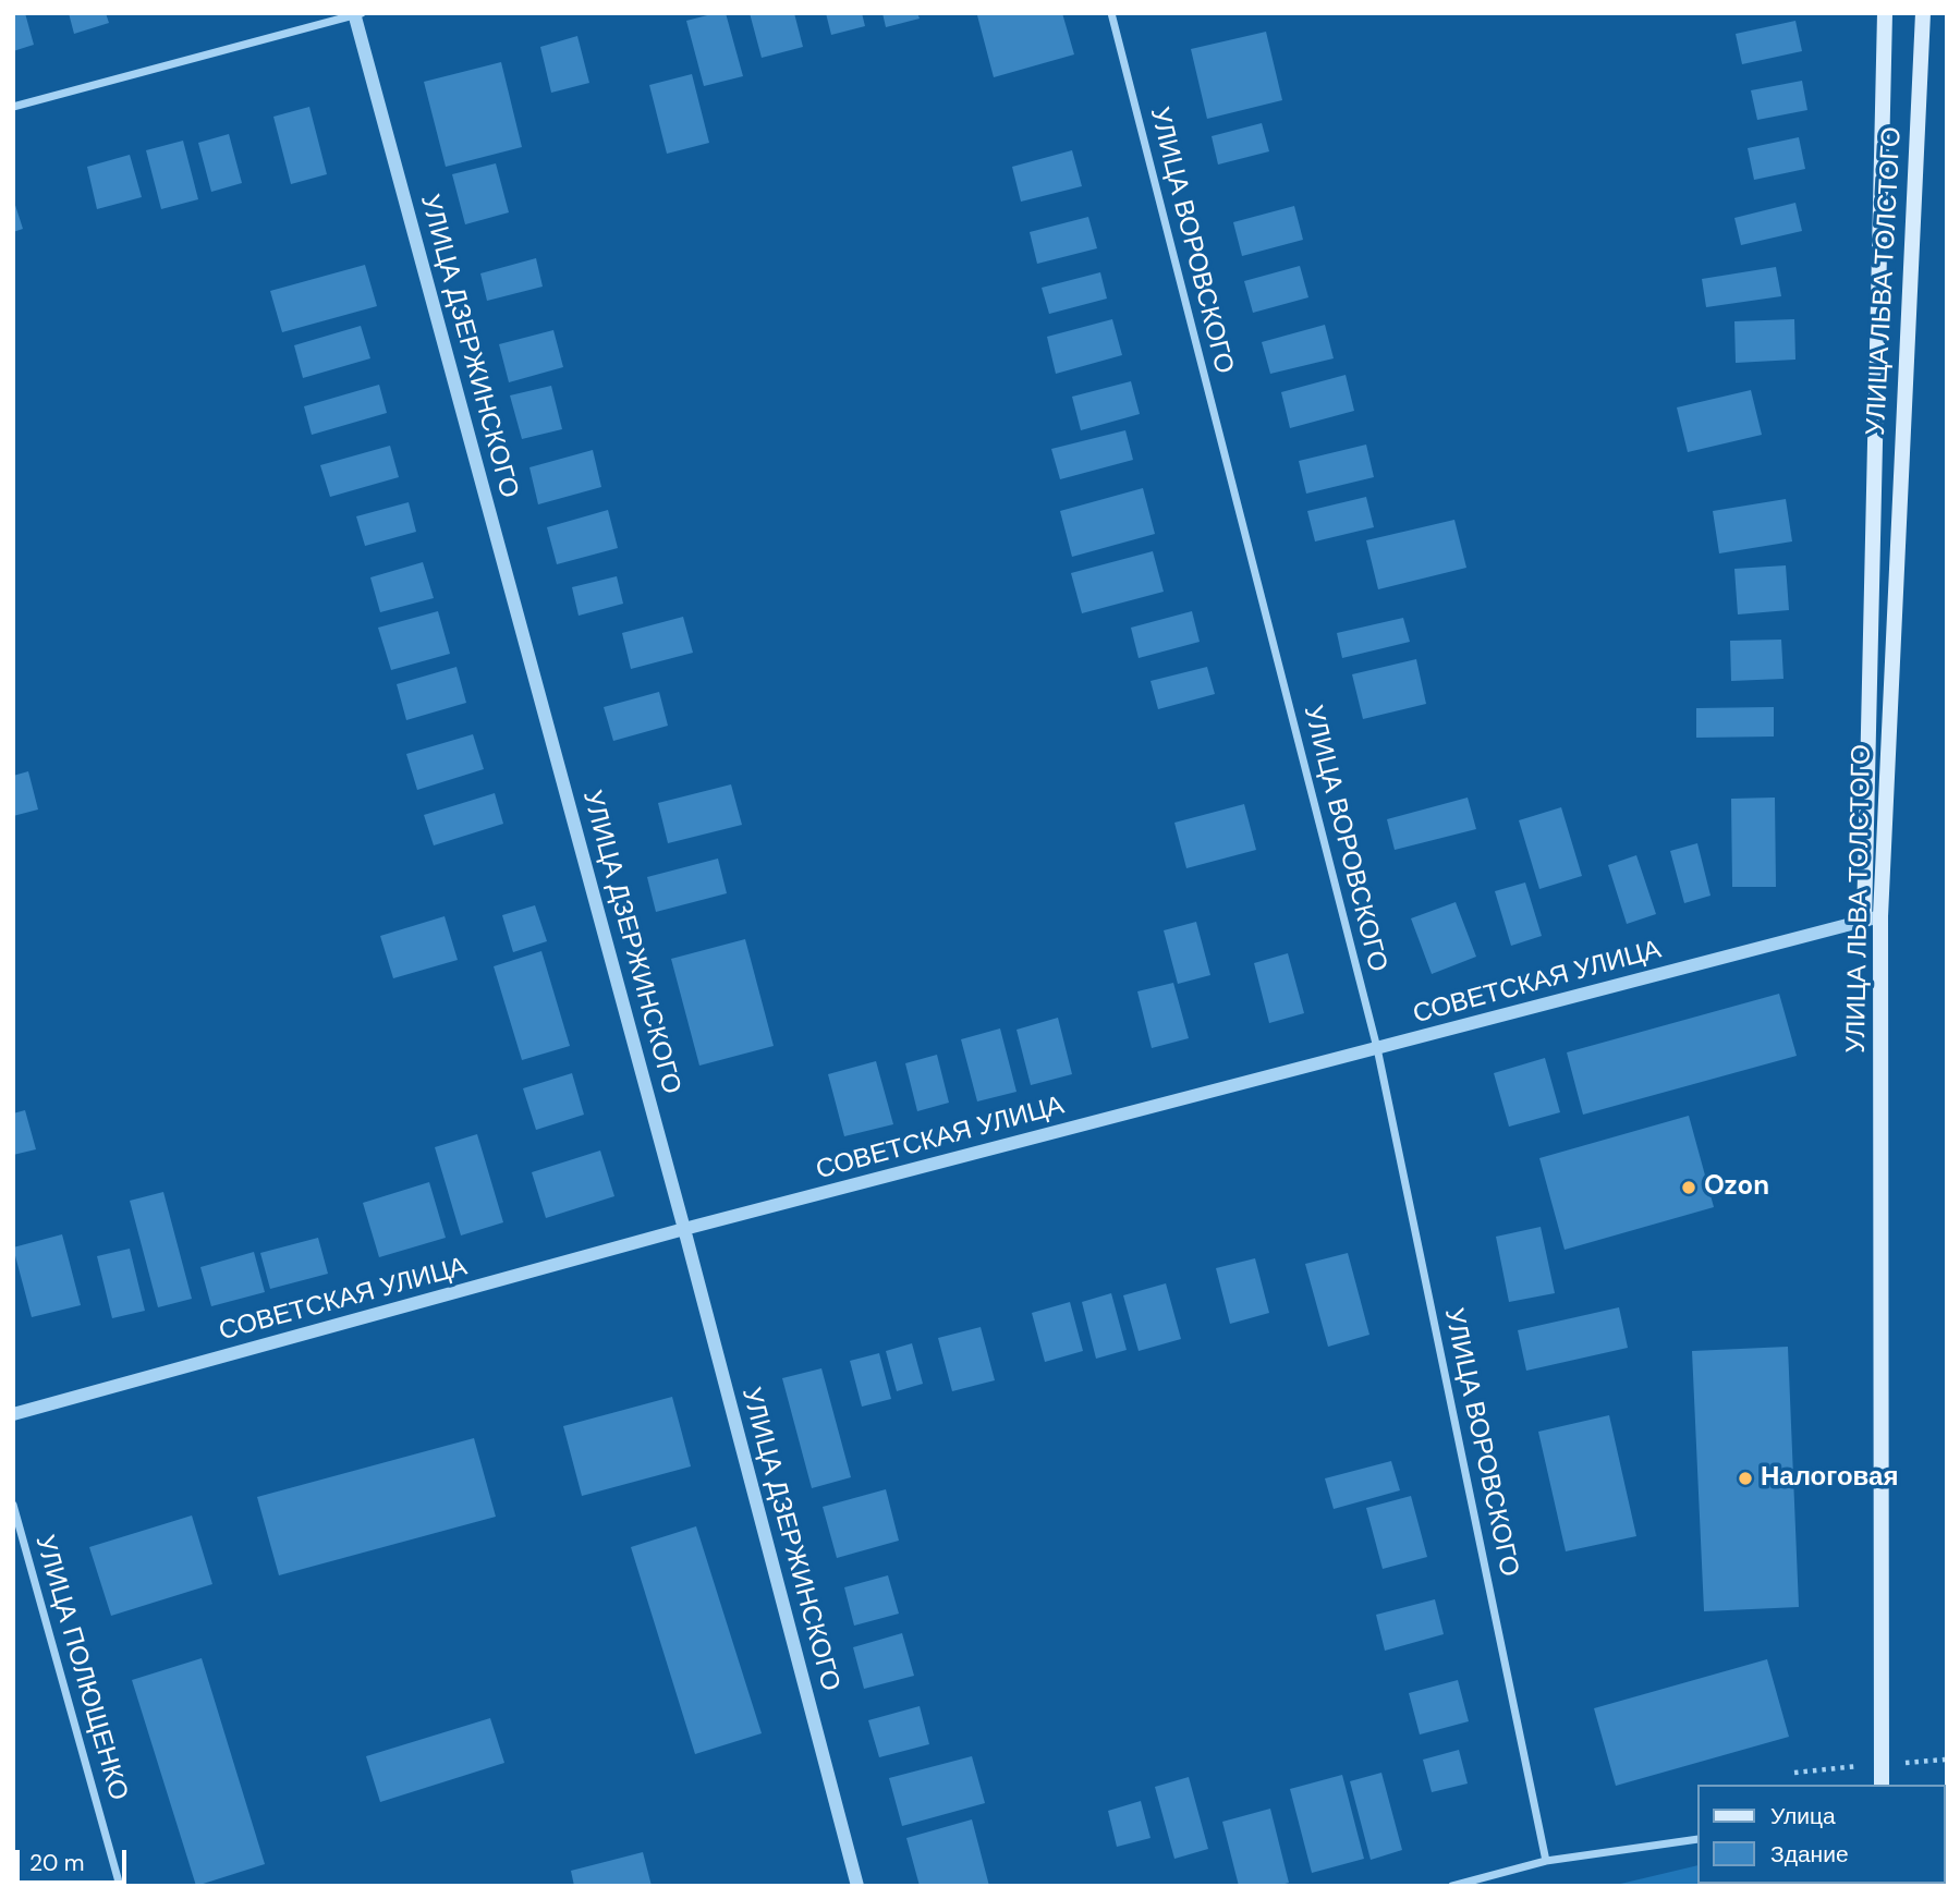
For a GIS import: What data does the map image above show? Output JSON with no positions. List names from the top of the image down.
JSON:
{
  "streets": {
    "main road": ["УЛИЦА ЛЬВА ТОЛСТОГО"],
    "street": [
      "УЛИЦА ВОРОВСКОГО",
      "УЛИЦА ДЗЕРЖИНСКОГО",
      "СОВЕТСКАЯ УЛИЦА",
      "УЛИЦА ПОЛЮЩЕНКО"
    ]
  },
  "crossings": [
    ["УЛИЦА ВОРОВСКОГО", "СОВЕТСКАЯ УЛИЦА"],
    ["УЛИЦА ЛЬВА ТОЛСТОГО", "СОВЕТСКАЯ УЛИЦА"],
    ["УЛИЦА ДЗЕРЖИНСКОГО", "СОВЕТСКАЯ УЛИЦА"]
  ],
  "places": ["Ozon", "Налоговая"],
  "legend": ["Улица", "Здание"],
  "scale_bar": "20 m"
}
